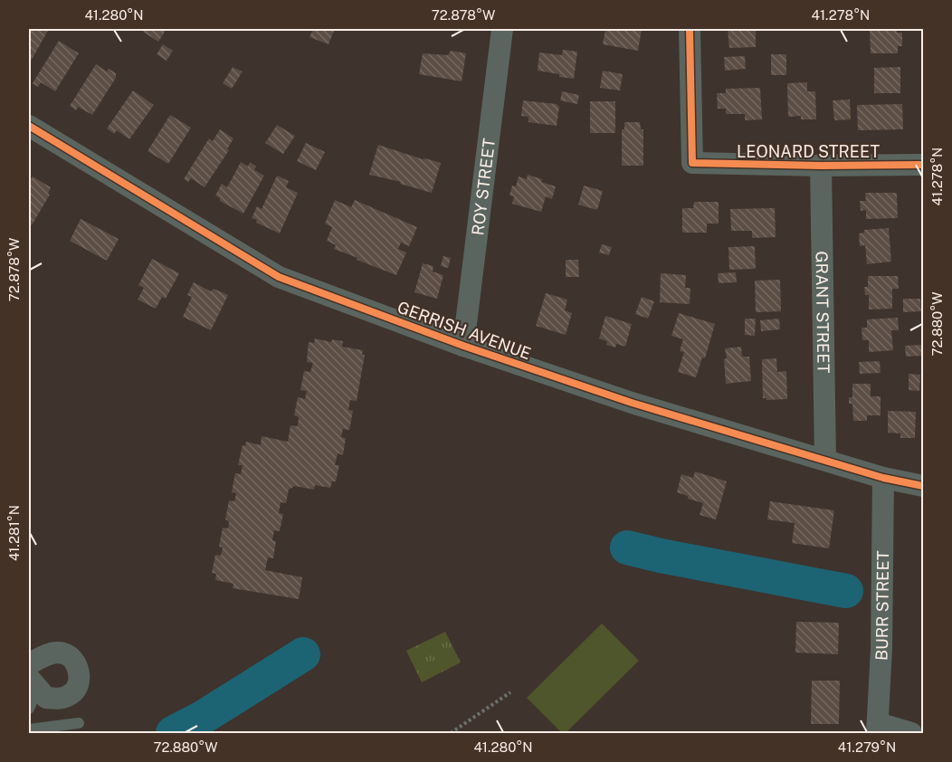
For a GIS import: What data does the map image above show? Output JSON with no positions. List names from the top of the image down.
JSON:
{
  "streets": {
    "street": [
      "LEONARD STREET",
      "ROY STREET",
      "GRANT STREET",
      "GERRISH AVENUE",
      "BURR STREET"
    ]
  },
  "crossings": [
    ["LEONARD STREET", "GRANT STREET"],
    ["ROY STREET", "GERRISH AVENUE"],
    ["GRANT STREET", "GERRISH AVENUE"],
    ["GERRISH AVENUE", "BURR STREET"]
  ],
  "coordinates": [
    "41.280°N",
    "72.878°W",
    "41.278°N",
    "72.880°W",
    "41.281°N",
    "41.279°N"
  ]
}
